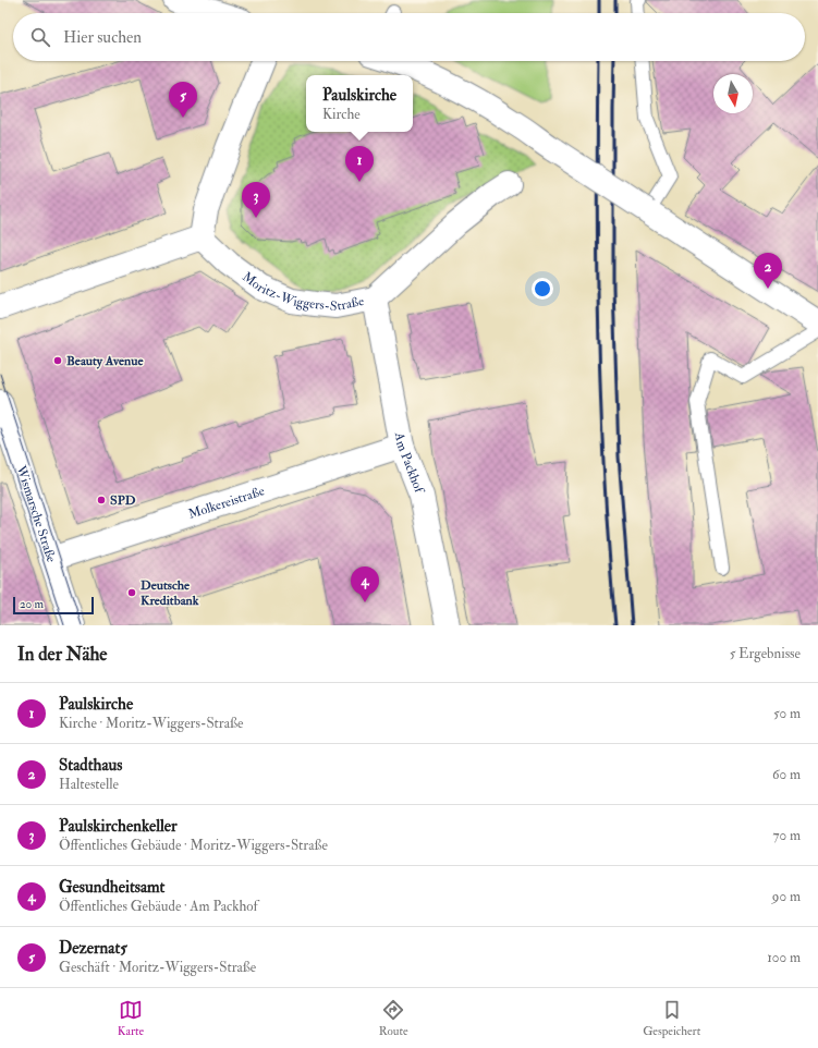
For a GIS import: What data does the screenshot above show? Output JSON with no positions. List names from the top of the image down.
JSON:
{
  "streets": {
    "street": [
      "Moritz-Wiggers-Straße",
      "Am Packhof",
      "Molkereistraße",
      "Wismarsche Straße"
    ]
  },
  "crossings": [
    ["Moritz-Wiggers-Straße", "Am Packhof"],
    ["Am Packhof", "Molkereistraße"],
    ["Molkereistraße", "Wismarsche Straße"]
  ],
  "places": ["Beauty Avenue", "SPD", "Deutsche Kreditbank"],
  "scale_bar": "20 m",
  "north": "bottom",
  "page": {
    "search": "Hier suchen",
    "popup": ["Paulskirche", "Kirche"],
    "pins": [
      "5",
      "1",
      "3",
      "2",
      "4"
    ],
    "scale": "20 m",
    "heading": ["In der Nähe", "5 Ergebnisse"],
    "list": [
      {
        "mark": "1",
        "name": "Paulskirche",
        "note": "Kirche · Moritz-Wiggers-Straße",
        "value": "50 m"
      },
      {
        "mark": "2",
        "name": "Stadthaus",
        "note": "Haltestelle",
        "value": "60 m"
      },
      {
        "mark": "3",
        "name": "Paulskirchenkeller",
        "note": "Öffentliches Gebäude · Moritz-Wiggers-Straße",
        "value": "70 m"
      },
      {
        "mark": "4",
        "name": "Gesundheitsamt",
        "note": "Öffentliches Gebäude · Am Packhof",
        "value": "90 m"
      },
      {
        "mark": "5",
        "name": "Dezernat5",
        "note": "Geschäft · Moritz-Wiggers-Straße",
        "value": "100 m"
      }
    ],
    "nav": ["Karte", "Route", "Gespeichert"]
  }
}
